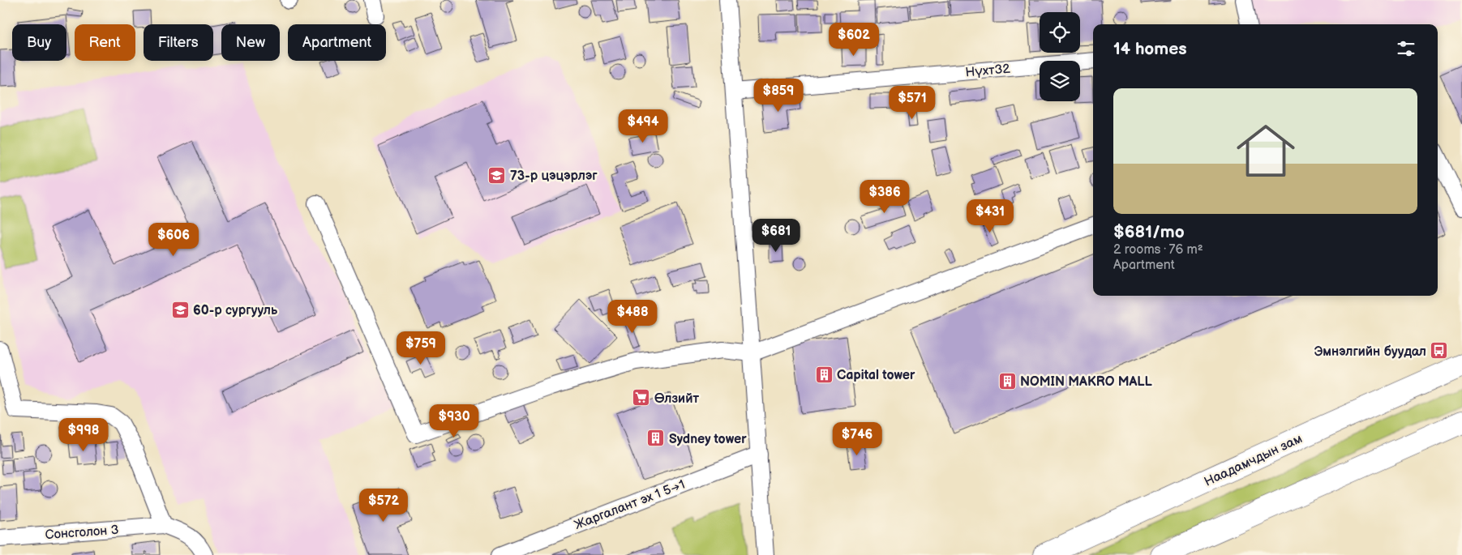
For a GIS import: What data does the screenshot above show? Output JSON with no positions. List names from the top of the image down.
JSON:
{
  "streets": {
    "highway": ["Наадамчдын зам"],
    "street": ["Нүхт32", "Жаргалант эх 1 5→1", "Сонсголон 3"]
  },
  "places": {
    "school or university": ["73-р цэцэрлэг", "60-р сургууль"],
    "bus stop": ["Эмнэлгийн буудал"],
    "building": ["Capital tower", "NOMIN MAKRO MALL", "Sydney tower"],
    "supermarket": ["Өлзийт"]
  },
  "page": {
    "price": [
      "$602",
      "$859",
      "$571",
      "$494",
      "$386",
      "$431",
      "$681",
      "$606",
      "$488",
      "$759",
      "$930",
      "$998",
      "$746",
      "$572"
    ],
    "chip": [
      "Buy",
      "Rent",
      "Filters",
      "New",
      "Apartment"
    ],
    "heading": "14 homes",
    "list": [
      {
        "name": "$681/mo",
        "note": "2 rooms · 76 m² · Apartment"
      }
    ]
  }
}
